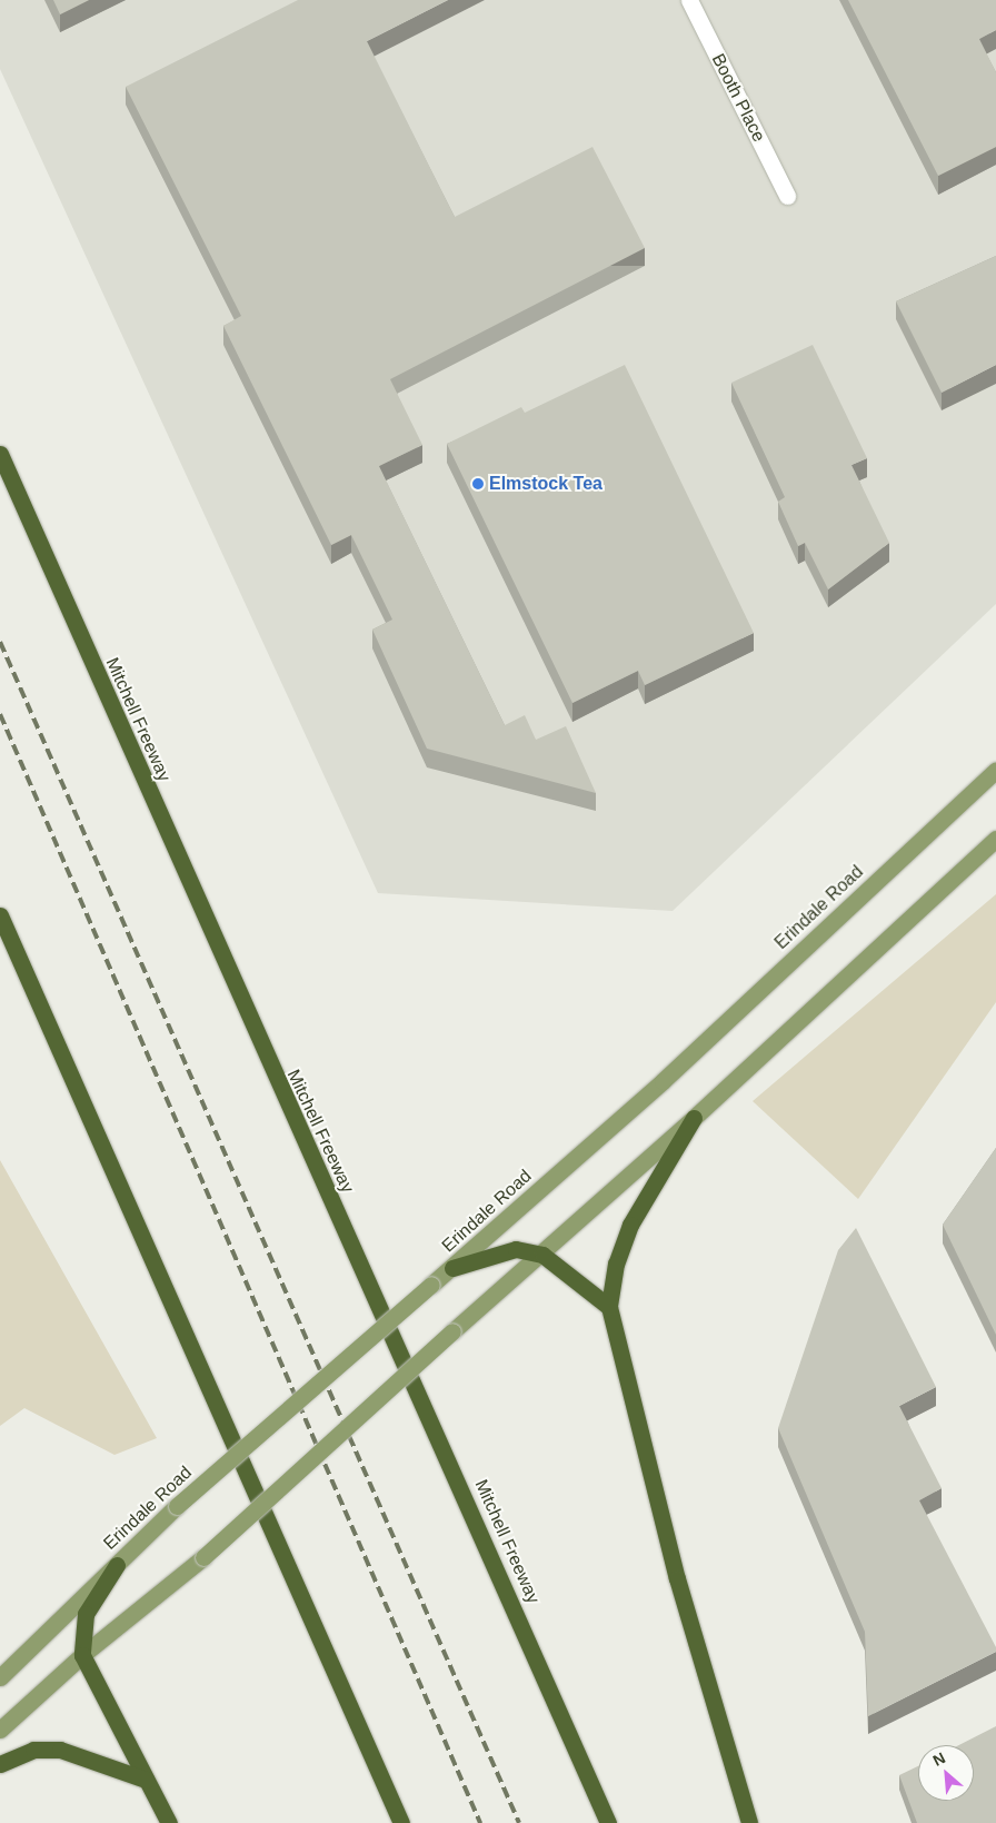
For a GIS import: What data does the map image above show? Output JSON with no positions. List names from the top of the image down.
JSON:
{
  "streets": {
    "highway": ["Mitchell Freeway"],
    "main road": ["Erindale Road"],
    "street": ["Booth Place"]
  },
  "places": ["Elmstock Tea"],
  "north": "top left"
}
